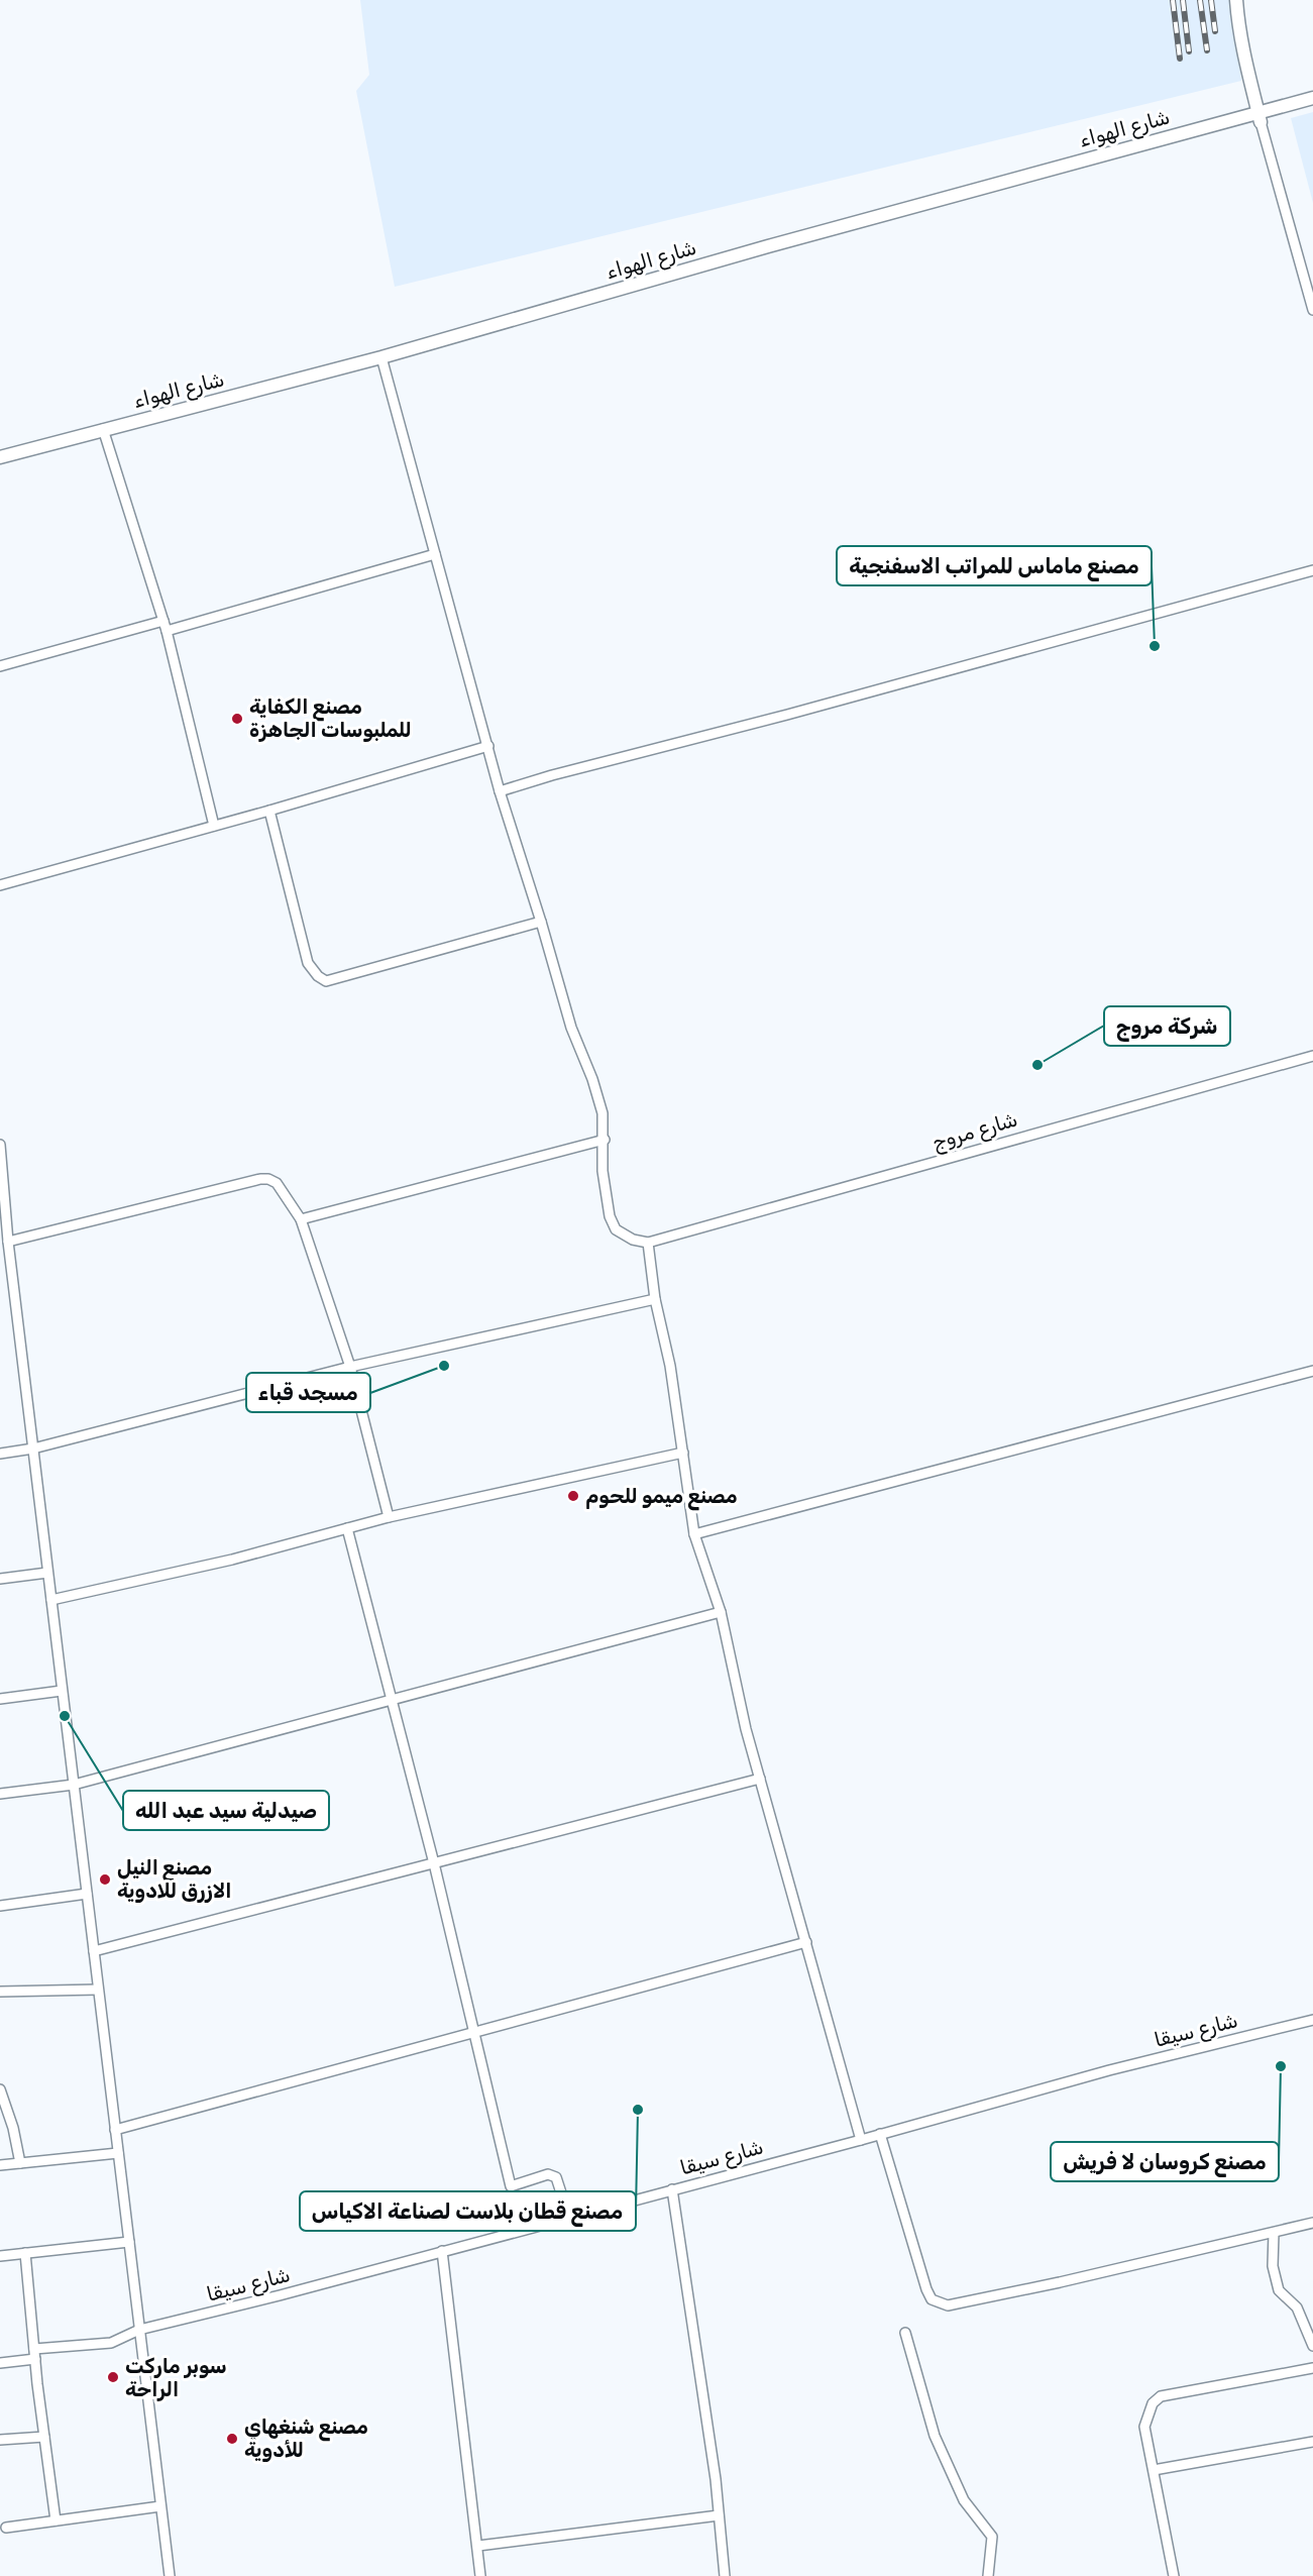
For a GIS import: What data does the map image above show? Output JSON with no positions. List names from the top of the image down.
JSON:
{
  "streets": {
    "street": ["شارع الهواء", "شارع مروج", "شارع سيقا"]
  },
  "places": [
    "مصنع ماماس للمراتب الاسفنجية",
    "مصنع الكفاية للملبوسات الجاهزة",
    "شركة مروج",
    "مسجد قباء",
    "مصنع ميمو للحوم",
    "صيدلية سيد عبد الله",
    "مصنع النيل الازرق للادوية",
    "مصنع كروسان لا فريش",
    "مصنع قطان بلاست لصناعة الاكياس",
    "سوبر ماركت الراحة",
    "مصنع شنغهاي للأدوية"
  ]
}
